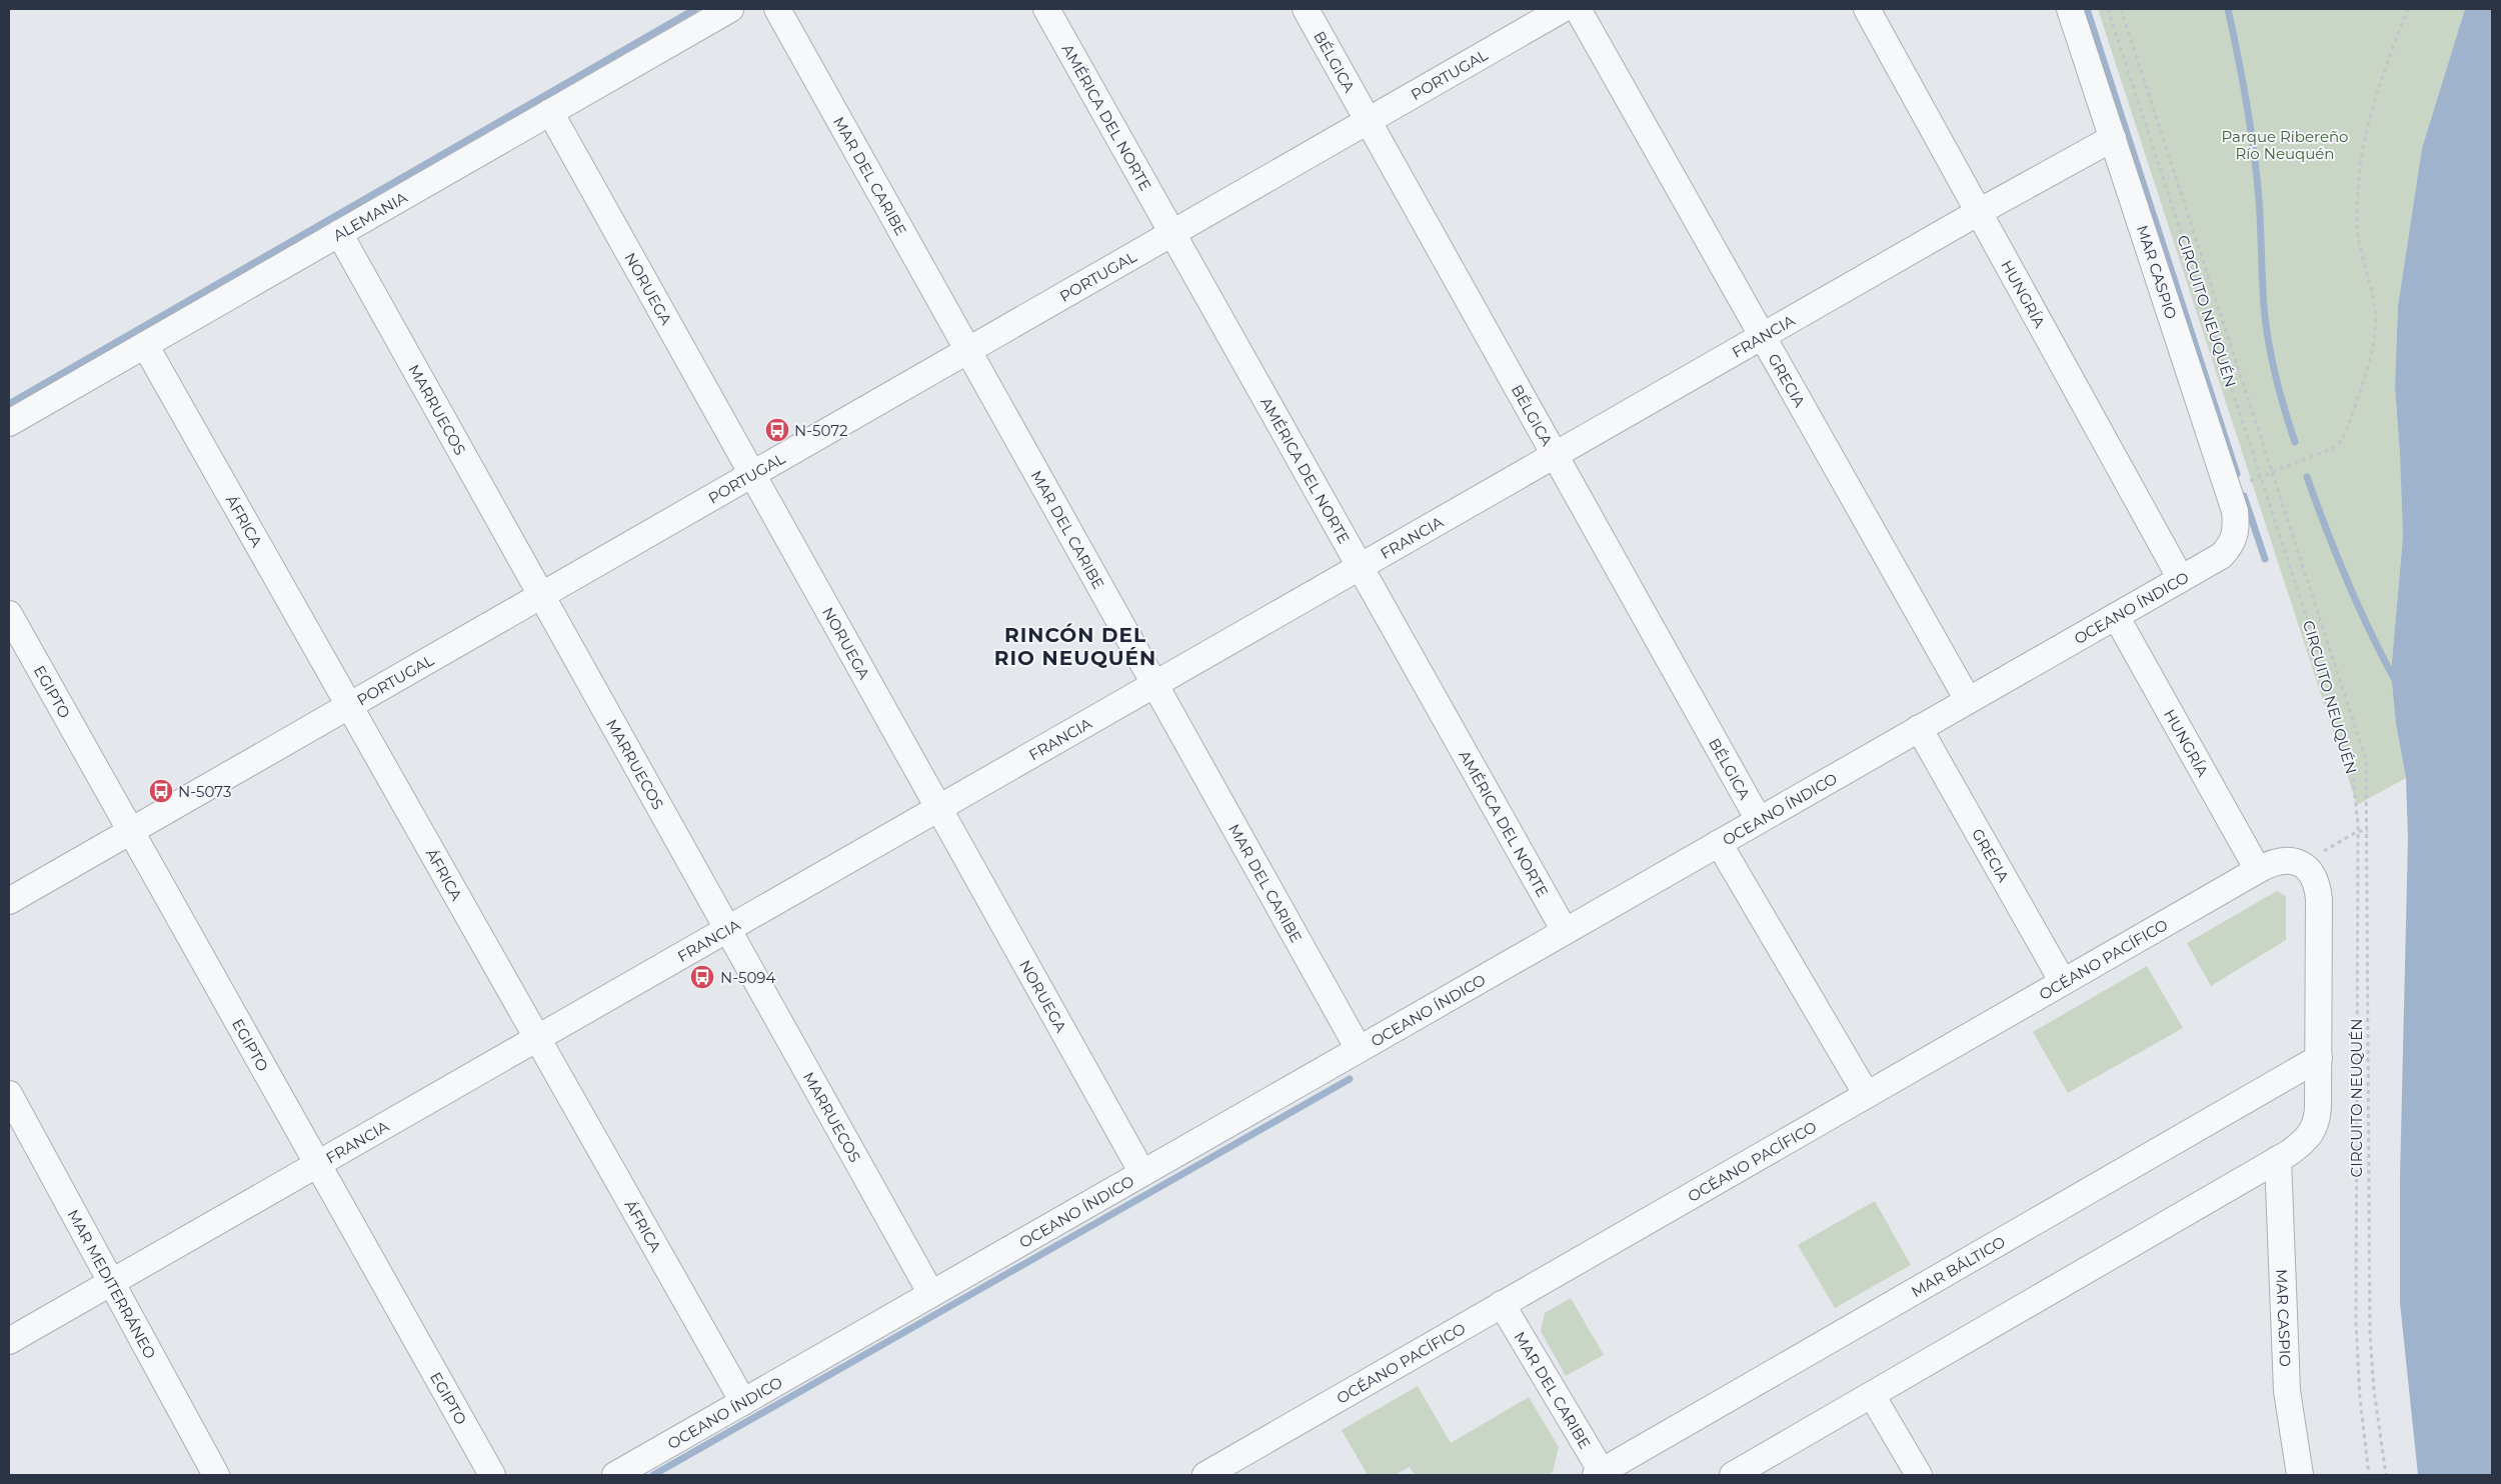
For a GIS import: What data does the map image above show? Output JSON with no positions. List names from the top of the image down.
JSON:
{
  "streets": {
    "street": [
      "BÉLGICA",
      "PORTUGAL",
      "AMÉRICA DEL NORTE",
      "MAR DEL CARIBE",
      "ALEMANIA",
      "MAR CASPIO",
      "NORUEGA",
      "HUNGRÍA",
      "FRANCIA",
      "GRECIA",
      "MARRUECOS",
      "ÁFRICA",
      "OCEANO ÍNDICO",
      "EGIPTO",
      "OCÉANO PACÍFICO",
      "MAR BÁLTICO",
      "MAR MEDITERRÁNEO"
    ],
    "path": ["CIRCUITO NEUQUÉN"]
  },
  "crossings": [
    ["BÉLGICA", "PORTUGAL"],
    ["BÉLGICA", "FRANCIA"],
    ["BÉLGICA", "OCEANO ÍNDICO"],
    ["PORTUGAL", "AMÉRICA DEL NORTE"],
    ["PORTUGAL", "MAR DEL CARIBE"],
    ["PORTUGAL", "NORUEGA"],
    ["PORTUGAL", "MARRUECOS"],
    ["PORTUGAL", "ÁFRICA"],
    ["PORTUGAL", "EGIPTO"],
    ["AMÉRICA DEL NORTE", "FRANCIA"],
    ["AMÉRICA DEL NORTE", "OCEANO ÍNDICO"],
    ["MAR DEL CARIBE", "FRANCIA"],
    ["MAR DEL CARIBE", "OCEANO ÍNDICO"],
    ["MAR DEL CARIBE", "OCÉANO PACÍFICO"],
    ["MAR DEL CARIBE", "MAR BÁLTICO"],
    ["ALEMANIA", "NORUEGA"],
    ["ALEMANIA", "MARRUECOS"],
    ["ALEMANIA", "ÁFRICA"],
    ["MAR CASPIO", "FRANCIA"],
    ["MAR CASPIO", "OCEANO ÍNDICO"],
    ["NORUEGA", "FRANCIA"],
    ["NORUEGA", "OCEANO ÍNDICO"],
    ["HUNGRÍA", "FRANCIA"],
    ["HUNGRÍA", "OCEANO ÍNDICO"],
    ["HUNGRÍA", "OCÉANO PACÍFICO"],
    ["FRANCIA", "GRECIA"],
    ["FRANCIA", "MARRUECOS"],
    ["FRANCIA", "ÁFRICA"],
    ["FRANCIA", "EGIPTO"],
    ["FRANCIA", "MAR MEDITERRÁNEO"],
    ["GRECIA", "OCEANO ÍNDICO"],
    ["GRECIA", "OCÉANO PACÍFICO"],
    ["MARRUECOS", "OCEANO ÍNDICO"],
    ["ÁFRICA", "OCEANO ÍNDICO"]
  ],
  "districts": ["RINCÓN DEL RIO NEUQUÉN"],
  "parks": ["Parque Ribereño Río Neuquén"],
  "places": {
    "bus stop": ["N-5072", "N-5073", "N-5094"]
  }
}
